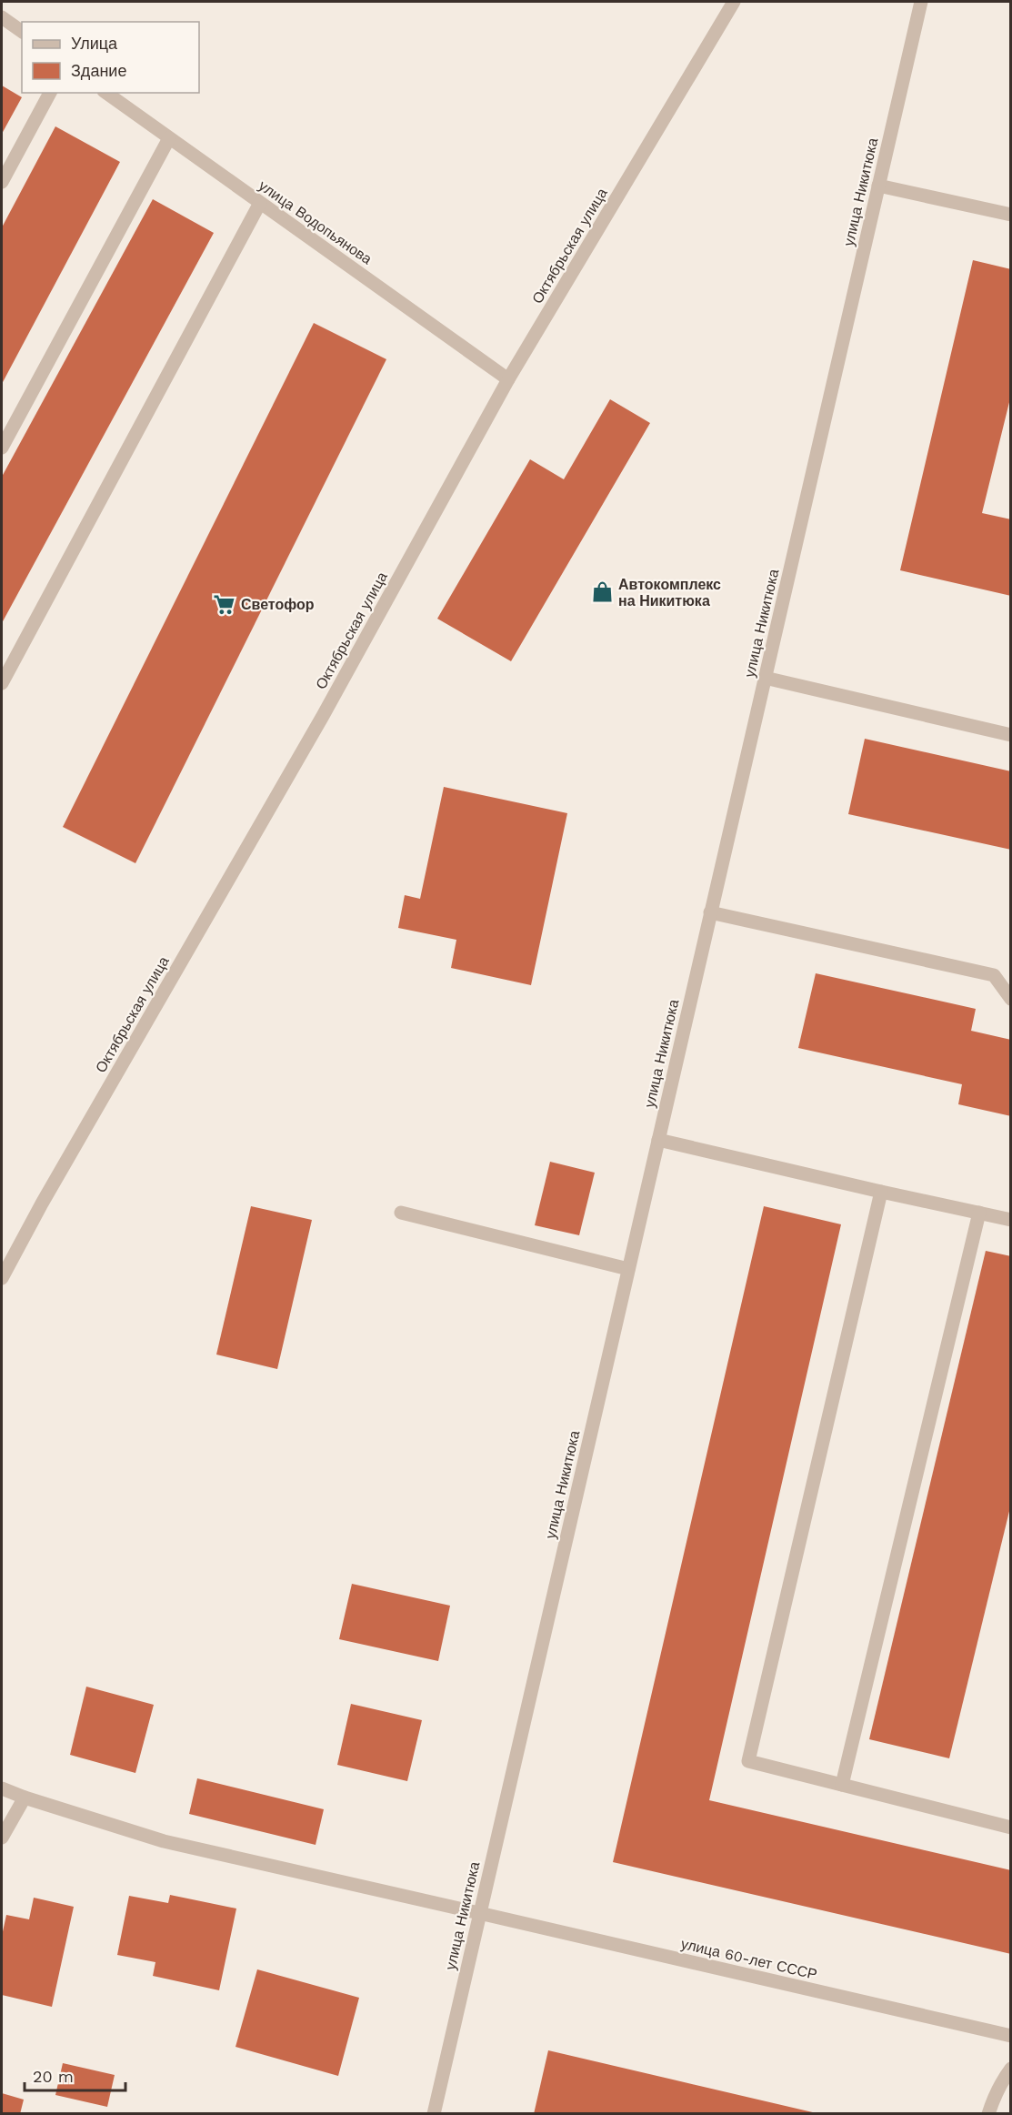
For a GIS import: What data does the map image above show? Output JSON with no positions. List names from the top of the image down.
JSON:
{
  "streets": {
    "street": [
      "улица Никитюка",
      "улица Водопьянова",
      "Октябрьская улица",
      "улица 60-лет СССР"
    ]
  },
  "crossings": [
    ["улица Никитюка", "улица 60-лет СССР"],
    ["улица Водопьянова", "Октябрьская улица"]
  ],
  "places": {
    "shop": ["Автокомплекс на Никитюка"],
    "supermarket": ["Светофор"]
  },
  "legend": ["Улица", "Здание"],
  "scale_bar": "20 m"
}
